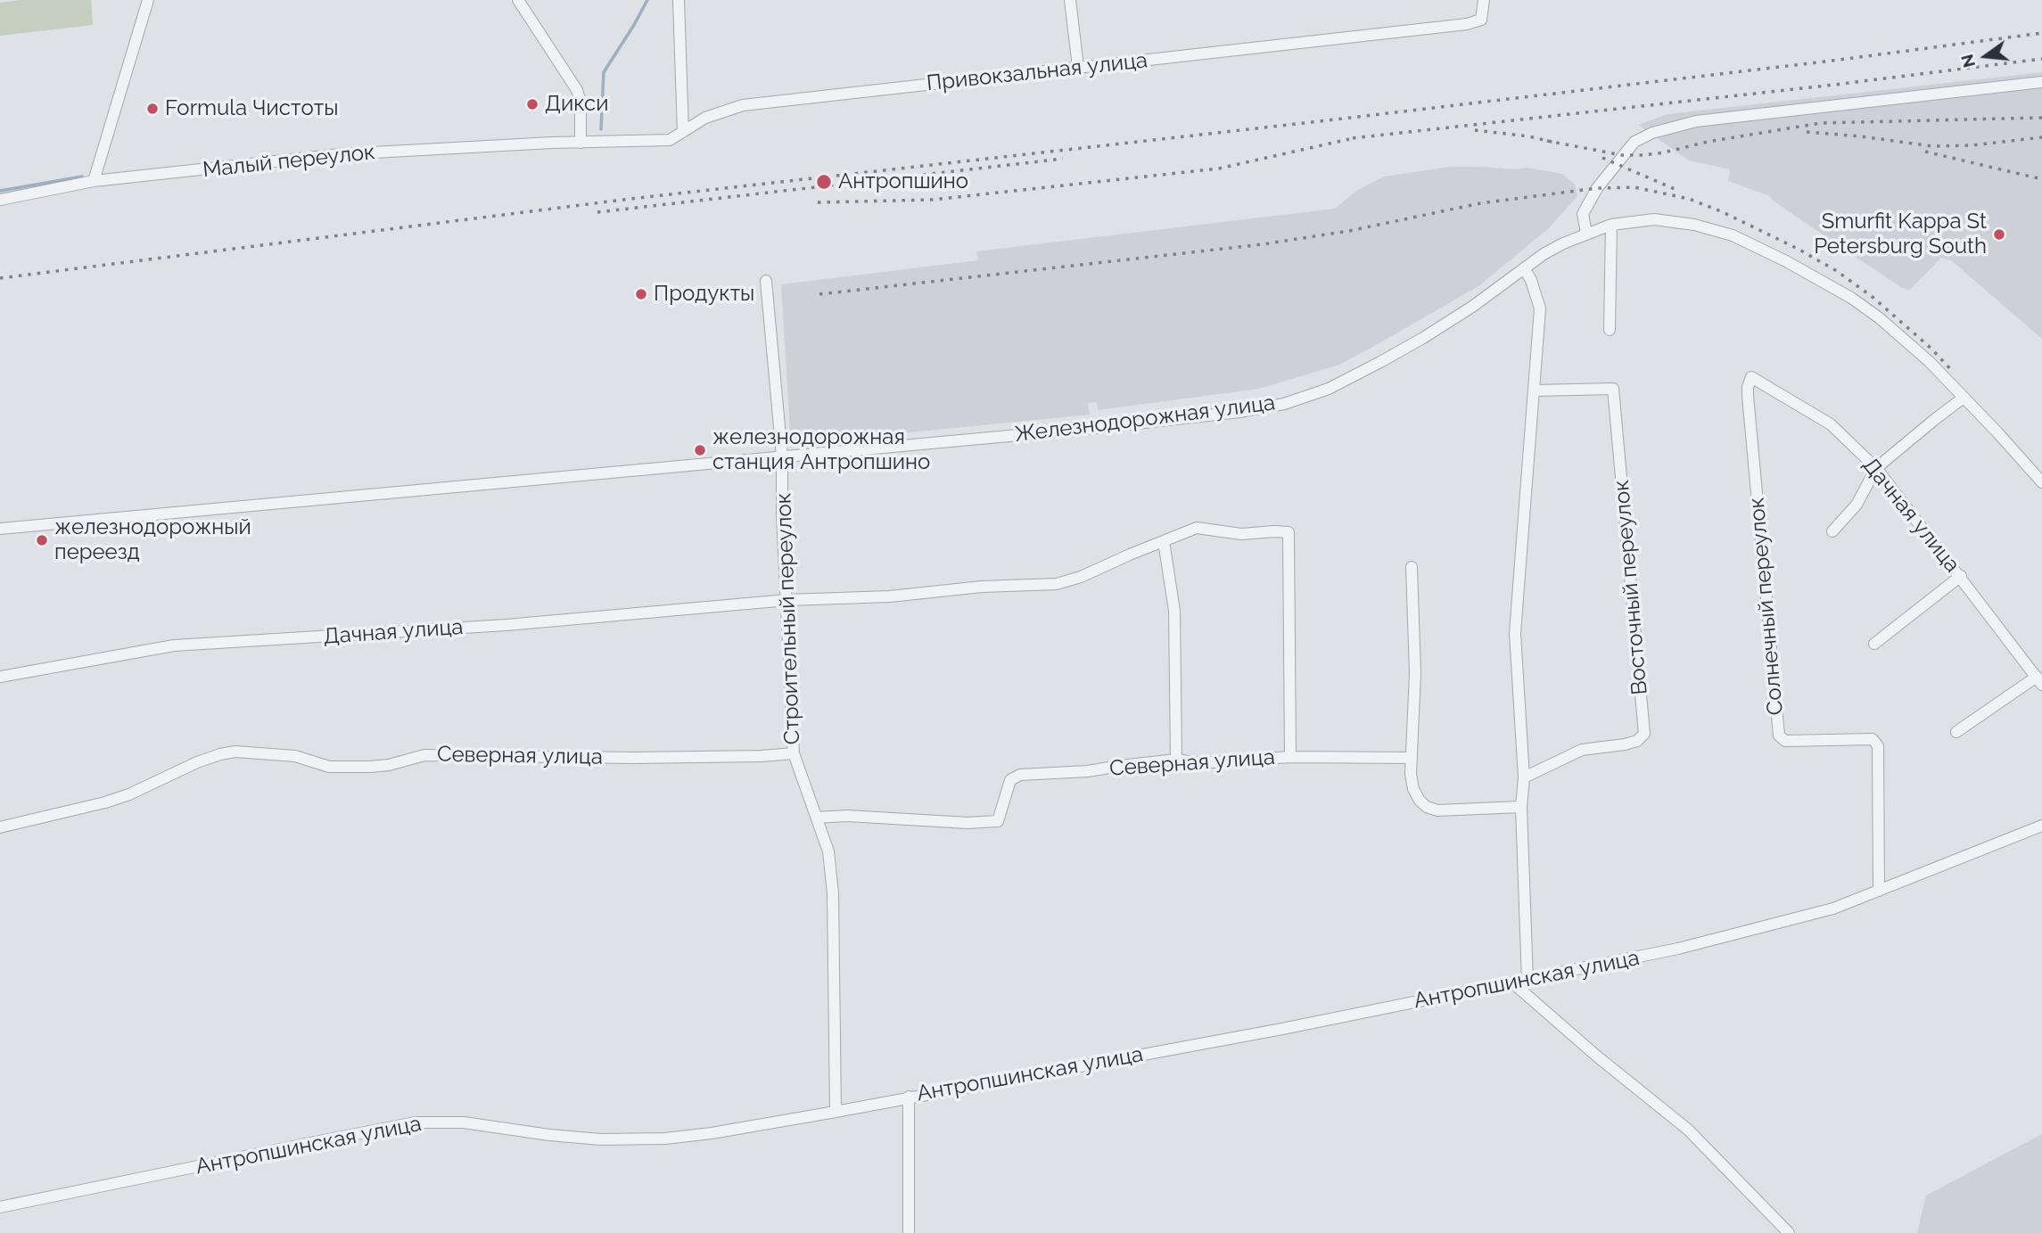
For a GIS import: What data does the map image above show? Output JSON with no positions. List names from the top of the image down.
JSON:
{
  "streets": {
    "street": [
      "Привокзальная улица",
      "Малый переулок",
      "Железнодорожная улица",
      "Дачная улица",
      "Восточный переулок",
      "Солнечный переулок",
      "Строительный переулок",
      "Северная улица",
      "Антропшинская улица"
    ]
  },
  "crossings": [
    ["Привокзальная улица", "Малый переулок"],
    ["Железнодорожная улица", "Строительный переулок"],
    ["Дачная улица", "Солнечный переулок"],
    ["Дачная улица", "Строительный переулок"],
    ["Солнечный переулок", "Антропшинская улица"],
    ["Строительный переулок", "Северная улица"],
    ["Строительный переулок", "Антропшинская улица"]
  ],
  "places": [
    "Дикси",
    "Formula Чистоты",
    "Антропшино",
    "Smurfit Kappa St Petersburg South",
    "Продукты",
    "железнодорожная станция Антропшино",
    "железнодорожный переезд"
  ],
  "north": "left"
}
